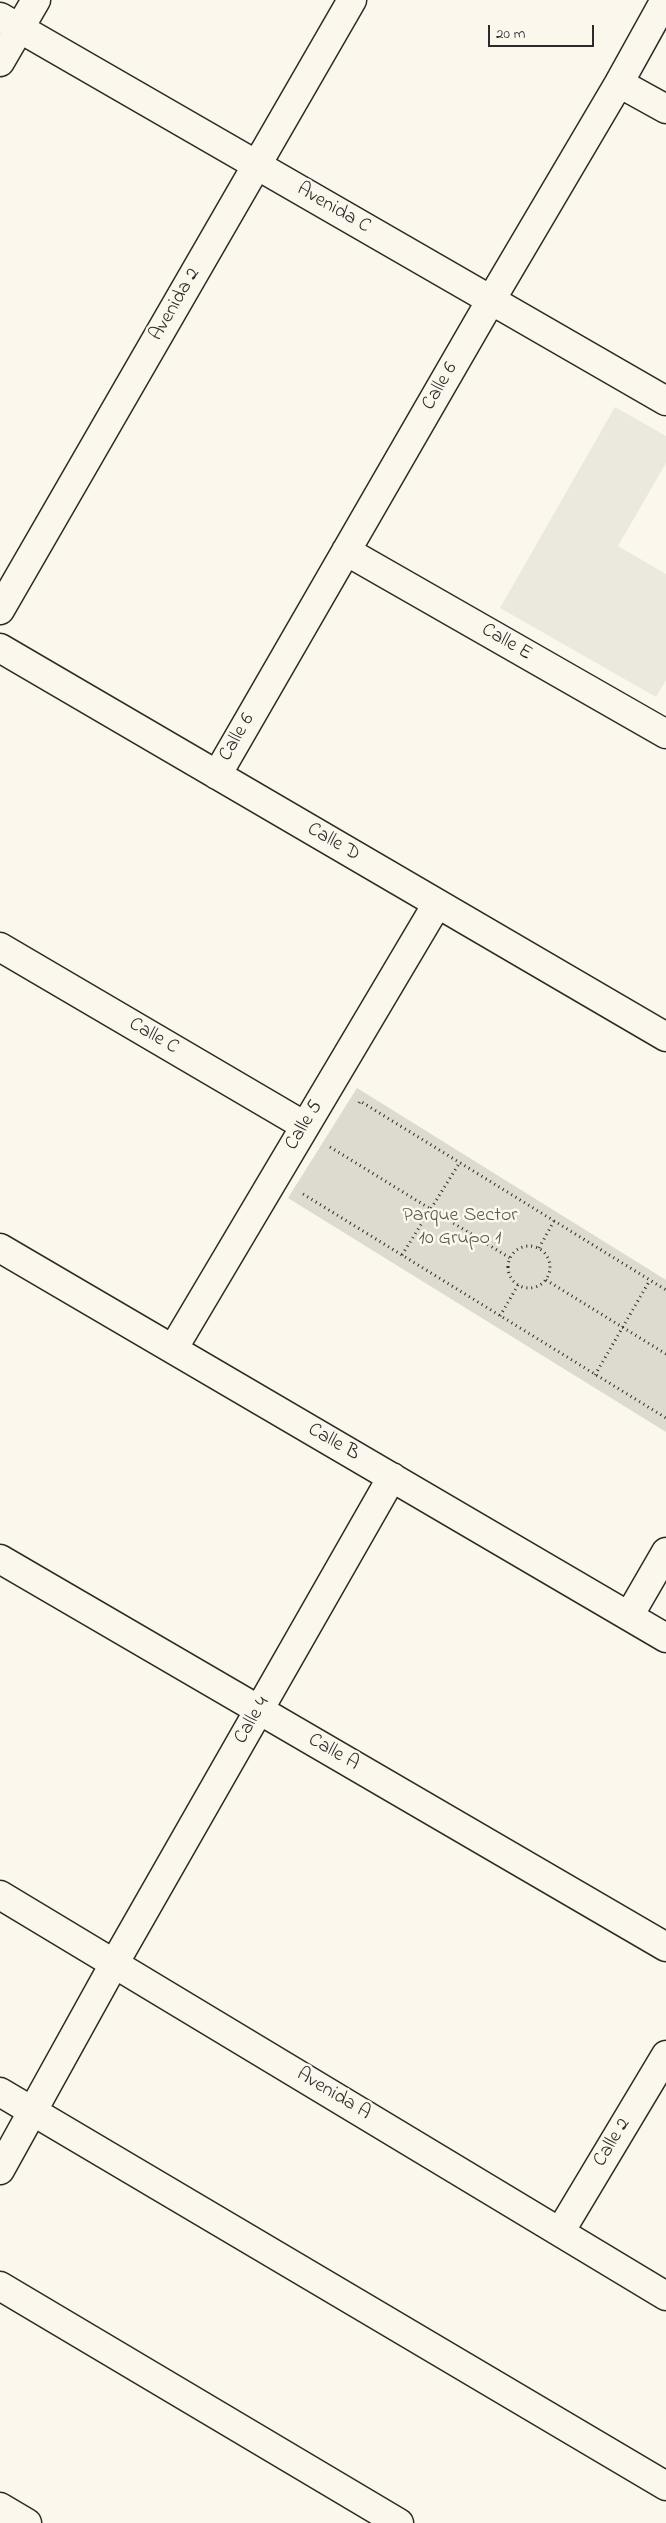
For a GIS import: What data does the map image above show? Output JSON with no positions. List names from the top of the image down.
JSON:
{
  "streets": {
    "street": [
      "Avenida C",
      "Avenida 2",
      "Calle 6",
      "Calle E",
      "Calle D",
      "Calle C",
      "Calle 5",
      "Calle B",
      "Calle 4",
      "Calle A",
      "Avenida A",
      "Calle 2"
    ]
  },
  "crossings": [
    ["Avenida C", "Avenida 2"],
    ["Avenida C", "Calle 6"],
    ["Calle 6", "Calle E"],
    ["Calle 6", "Calle D"],
    ["Calle D", "Calle 5"],
    ["Calle C", "Calle 5"],
    ["Calle 5", "Calle B"],
    ["Calle B", "Calle 4"],
    ["Calle 4", "Calle A"],
    ["Calle 4", "Avenida A"],
    ["Avenida A", "Calle 2"]
  ],
  "parks": ["Parque Sector 10 Grupo 1"],
  "scale_bar": "20 m"
}
